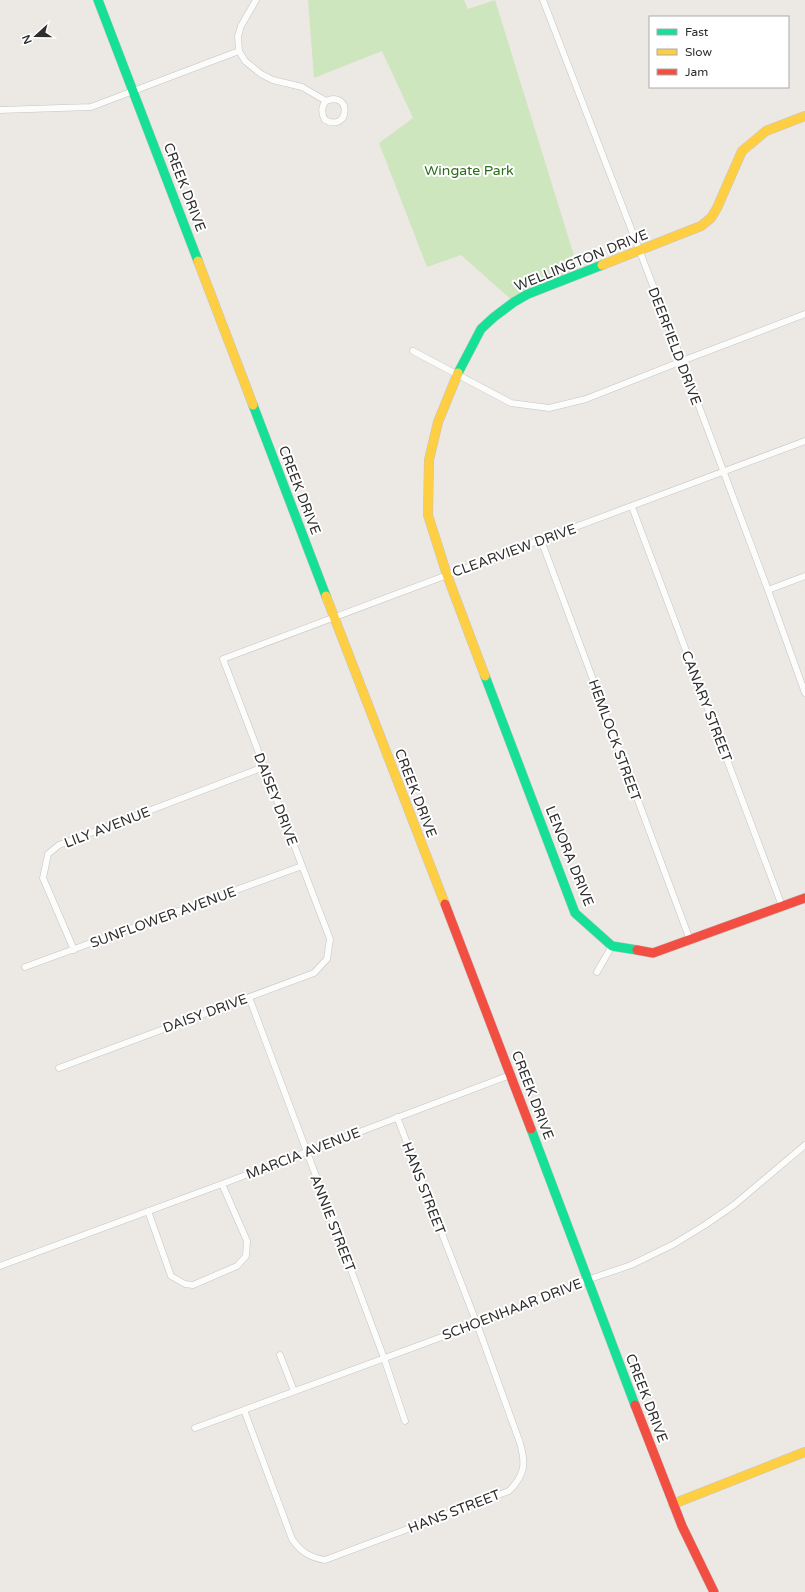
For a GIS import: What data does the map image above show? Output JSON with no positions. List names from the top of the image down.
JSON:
{
  "streets": {
    "street": [
      "CREEK DRIVE",
      "WELLINGTON DRIVE",
      "DEERFIELD DRIVE",
      "CLEARVIEW DRIVE",
      "CANARY STREET",
      "HEMLOCK STREET",
      "DAISEY DRIVE",
      "LILY AVENUE",
      "LENORA DRIVE",
      "SUNFLOWER AVENUE",
      "DAISY DRIVE",
      "MARCIA AVENUE",
      "HANS STREET",
      "ANNIE STREET",
      "SCHOENHAAR DRIVE"
    ]
  },
  "crossings": [
    ["CREEK DRIVE", "CLEARVIEW DRIVE"],
    ["CREEK DRIVE", "MARCIA AVENUE"],
    ["CREEK DRIVE", "SCHOENHAAR DRIVE"],
    ["WELLINGTON DRIVE", "DEERFIELD DRIVE"],
    ["WELLINGTON DRIVE", "CLEARVIEW DRIVE"],
    ["WELLINGTON DRIVE", "LENORA DRIVE"],
    ["DEERFIELD DRIVE", "CLEARVIEW DRIVE"],
    ["CLEARVIEW DRIVE", "CANARY STREET"],
    ["CLEARVIEW DRIVE", "HEMLOCK STREET"],
    ["CLEARVIEW DRIVE", "DAISEY DRIVE"],
    ["CLEARVIEW DRIVE", "LENORA DRIVE"],
    ["DAISEY DRIVE", "LILY AVENUE"],
    ["DAISEY DRIVE", "SUNFLOWER AVENUE"],
    ["DAISEY DRIVE", "DAISY DRIVE"],
    ["LILY AVENUE", "SUNFLOWER AVENUE"],
    ["DAISY DRIVE", "ANNIE STREET"],
    ["MARCIA AVENUE", "HANS STREET"],
    ["MARCIA AVENUE", "ANNIE STREET"],
    ["HANS STREET", "SCHOENHAAR DRIVE"],
    ["ANNIE STREET", "SCHOENHAAR DRIVE"]
  ],
  "parks": ["Wingate Park"],
  "legend": ["Fast", "Slow", "Jam"],
  "north": "left"
}
